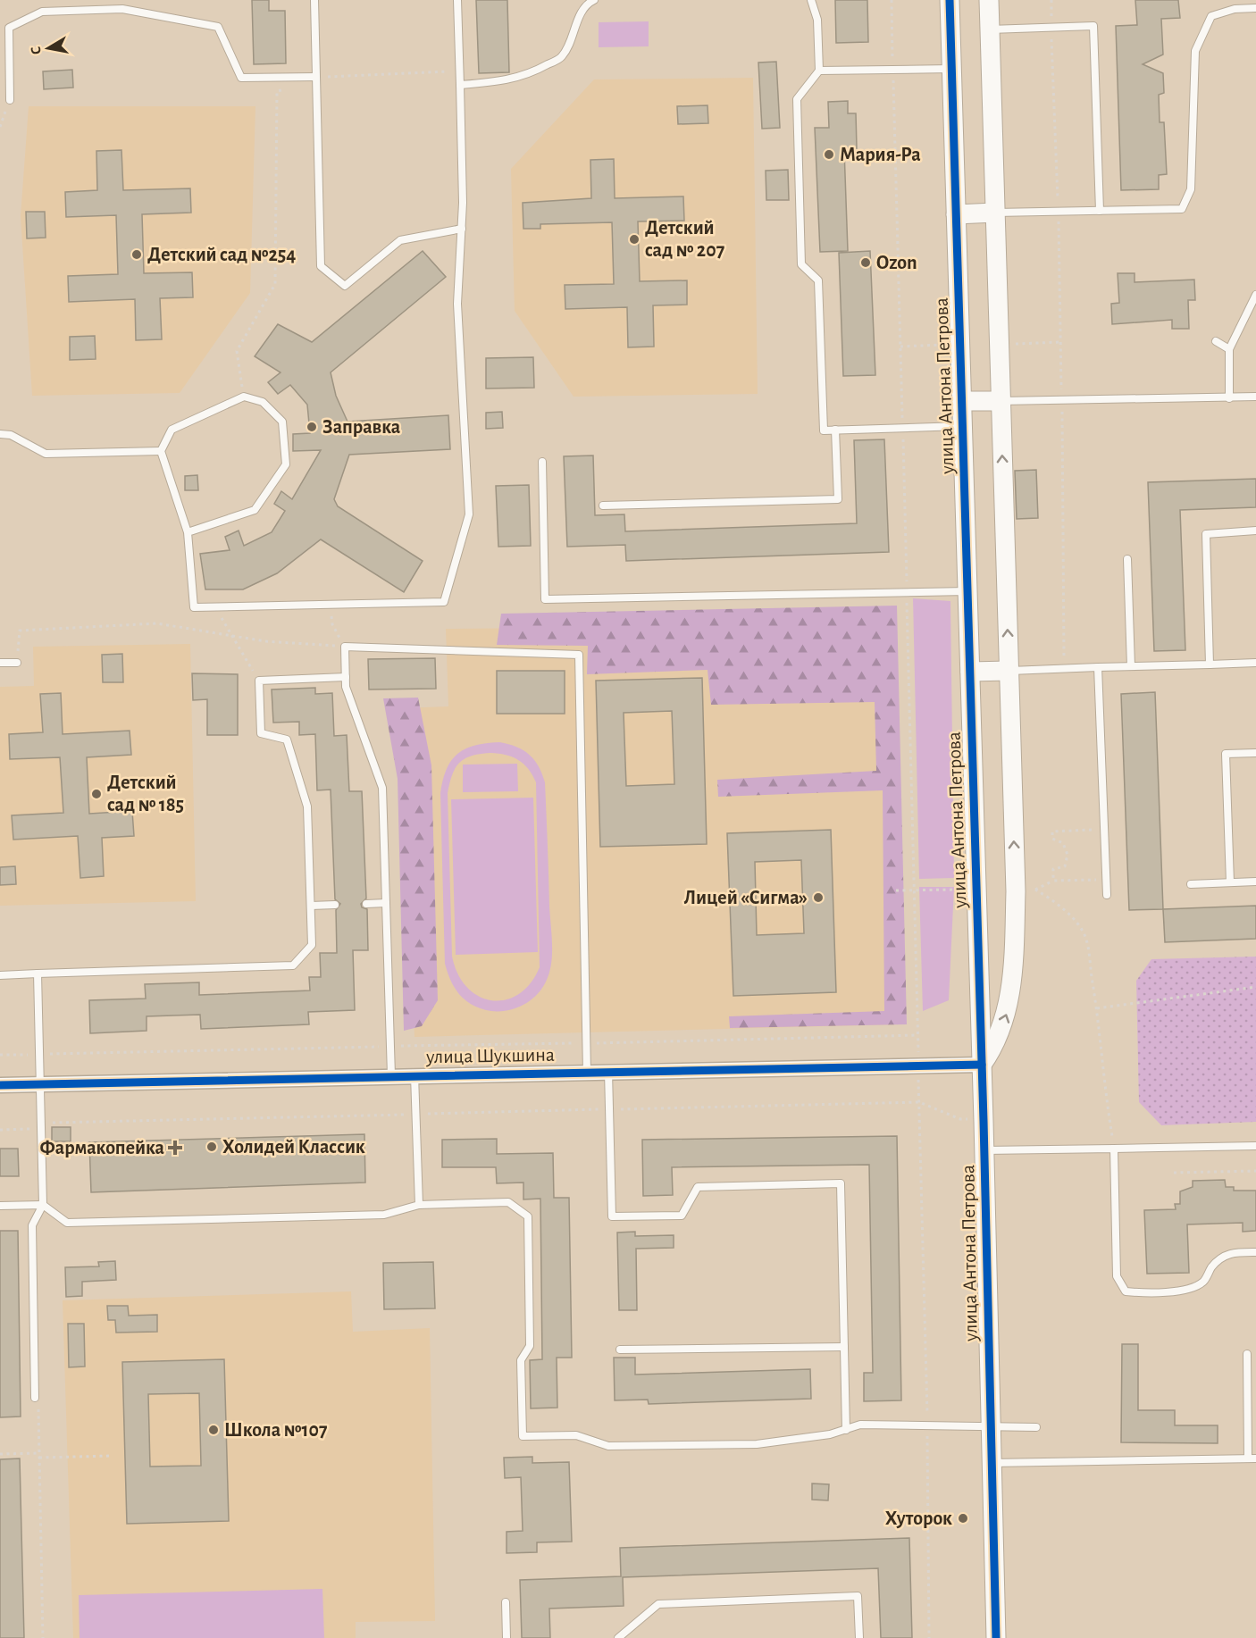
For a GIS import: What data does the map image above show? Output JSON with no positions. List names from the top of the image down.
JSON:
{
  "streets": {
    "street": ["улица Антона Петрова", "улица Шукшина"]
  },
  "crossings": [
    ["улица Антона Петрова", "улица Шукшина"]
  ],
  "places": {
    "other": [
      "Мария-Ра",
      "Детский сад № 207",
      "Детский сад №254",
      "Ozon",
      "Заправка",
      "Детский сад № 185",
      "Лицей «Сигма»",
      "Холидей Классик",
      "Школа №107",
      "Хуторок"
    ],
    "health": ["Фармакопейка"]
  },
  "north": "left"
}
